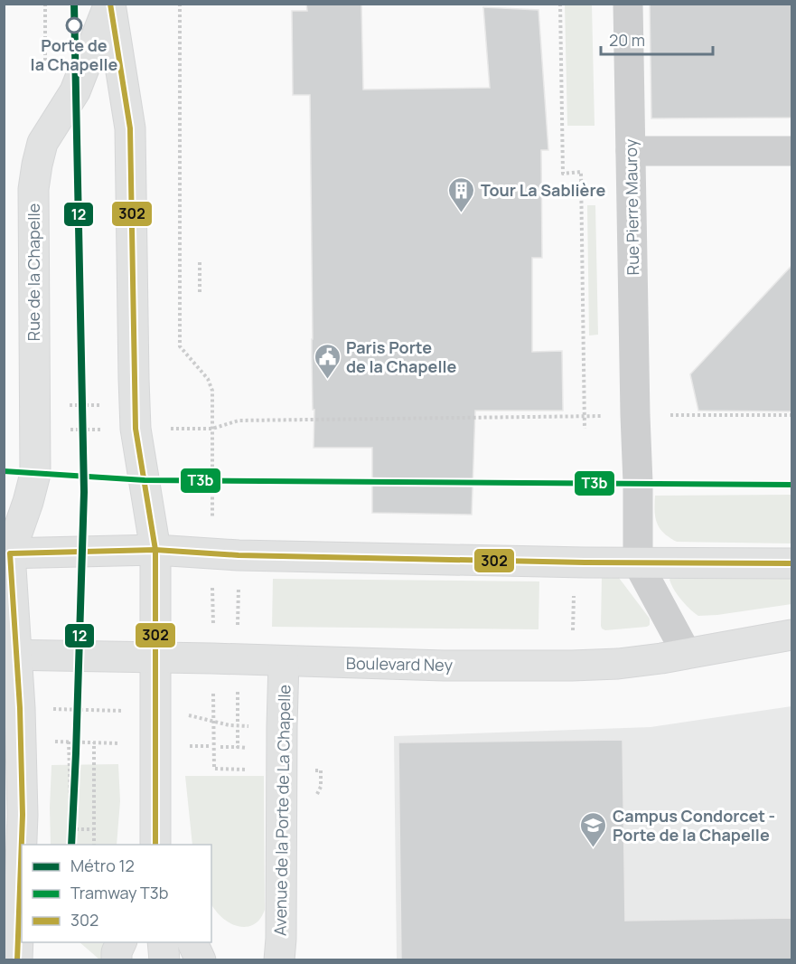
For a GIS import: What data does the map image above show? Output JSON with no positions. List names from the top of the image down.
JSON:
{
  "streets": {
    "main road": ["Rue de la Chapelle", "Boulevard Ney", "Avenue de la Porte de La Chapelle"],
    "street": ["Rue Pierre Mauroy"]
  },
  "crossings": [
    ["Rue de la Chapelle", "Boulevard Ney"],
    ["Boulevard Ney", "Avenue de la Porte de La Chapelle"]
  ],
  "places": {
    "other": ["Porte de la Chapelle"],
    "building": ["Tour La Sablière"],
    "public building": ["Paris Porte de la Chapelle"],
    "school or university": ["Campus Condorcet - Porte de la Chapelle"]
  },
  "lines": ["metro line 12", "transit line 302", "tram line T3b"],
  "legend": ["Métro 12", "Tramway T3b", "302"],
  "scale_bar": "20 m"
}
